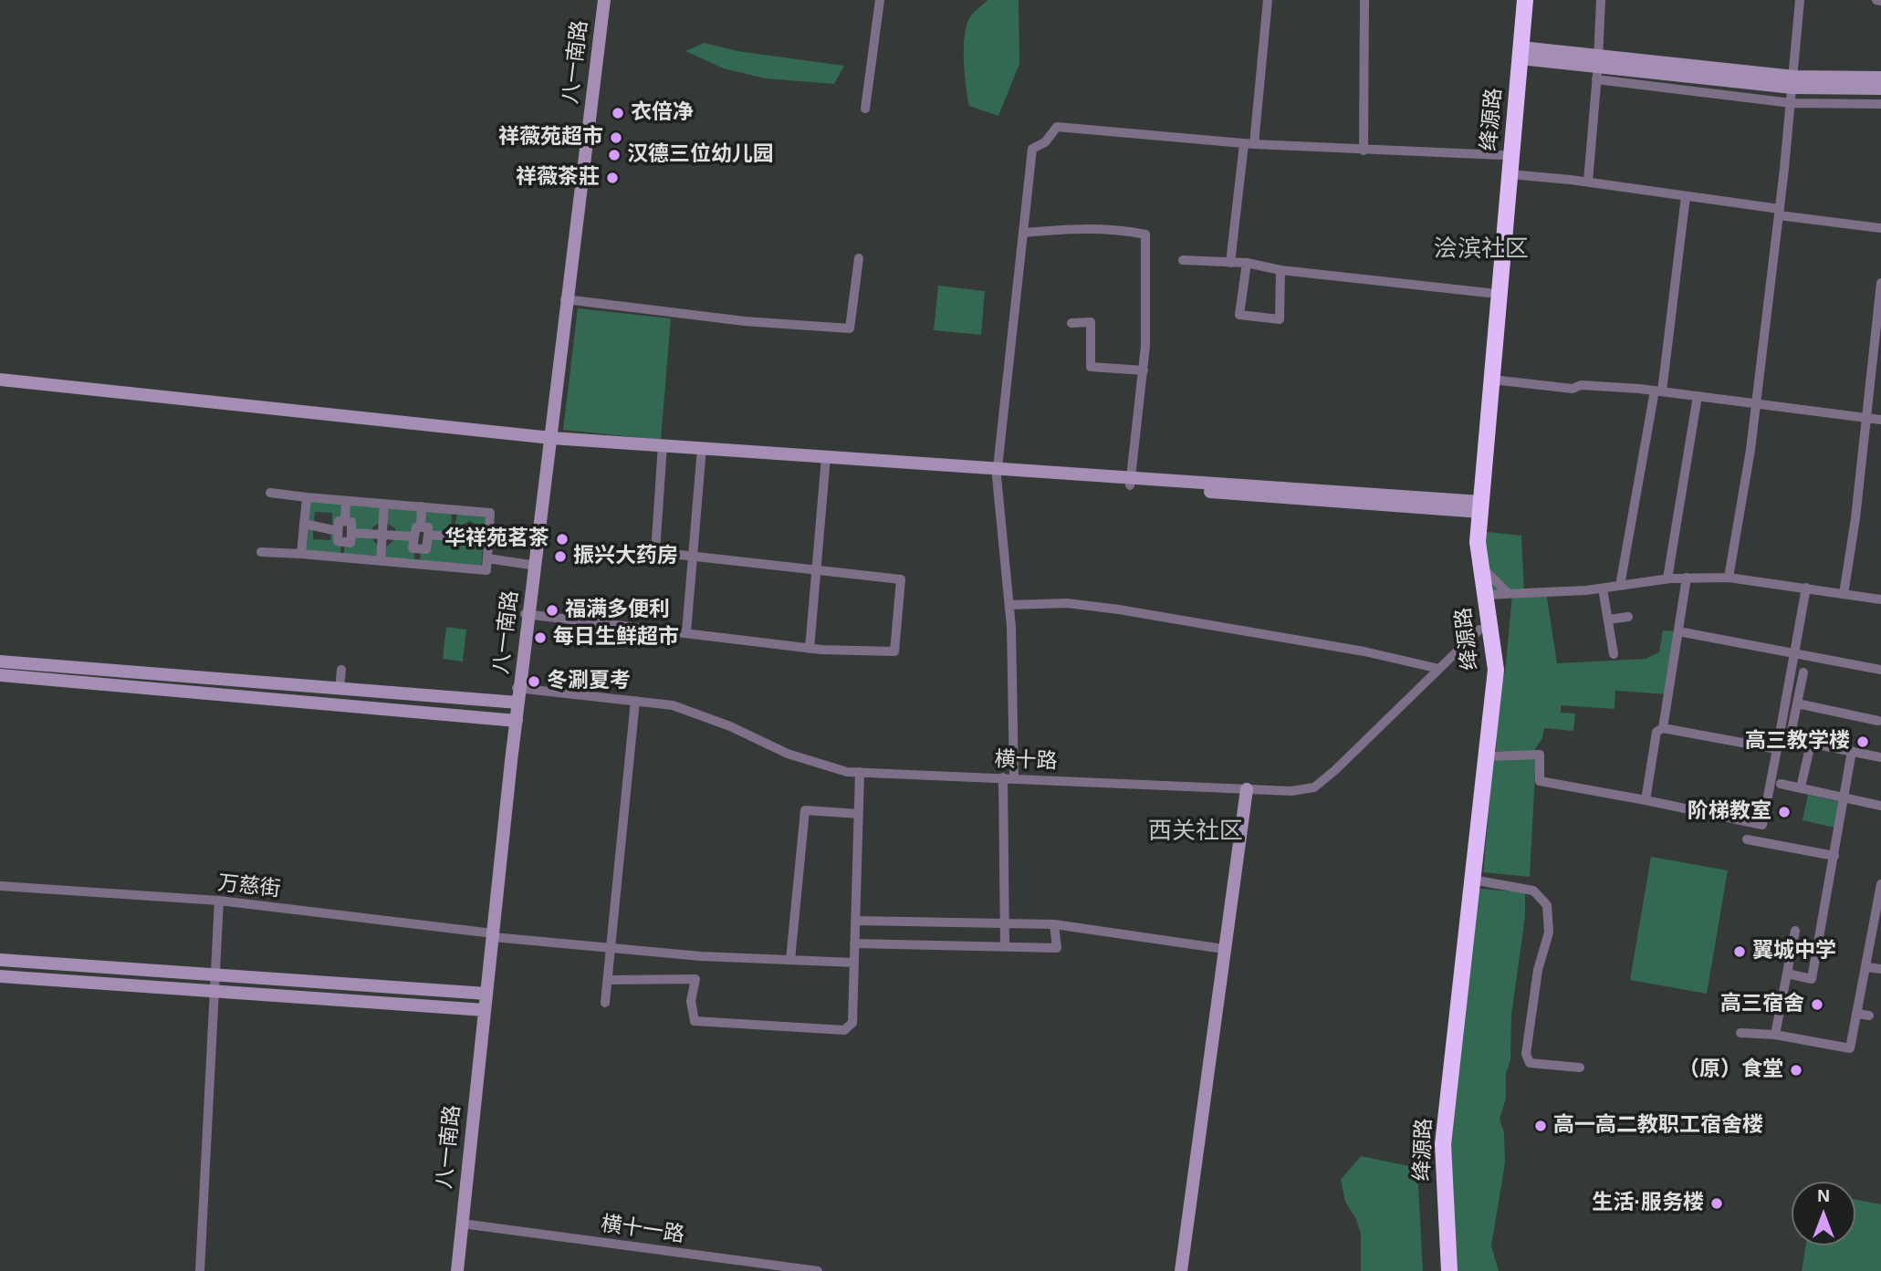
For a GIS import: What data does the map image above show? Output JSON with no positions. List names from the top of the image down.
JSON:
{
  "streets": {
    "highway": ["绛源路"],
    "main road": ["八一南路"],
    "street": ["横十路", "万慈街", "横十一路"]
  },
  "crossings": [
    ["八一南路", "横十路"],
    ["八一南路", "万慈街"],
    ["八一南路", "横十一路"],
    ["绛源路", "横十路"]
  ],
  "districts": ["浍滨社区", "西关社区"],
  "places": [
    "衣倍净",
    "祥薇苑超市",
    "汉德三位幼儿园",
    "祥薇茶莊",
    "华祥苑茗茶",
    "振兴大药房",
    "福满多便利",
    "每日生鲜超市",
    "冬涮夏考",
    "高三教学楼",
    "阶梯教室",
    "翼城中学",
    "高三宿舍",
    "（原）食堂",
    "高一高二教职工宿舍楼",
    "生活·服务楼"
  ],
  "north": "top"
}
